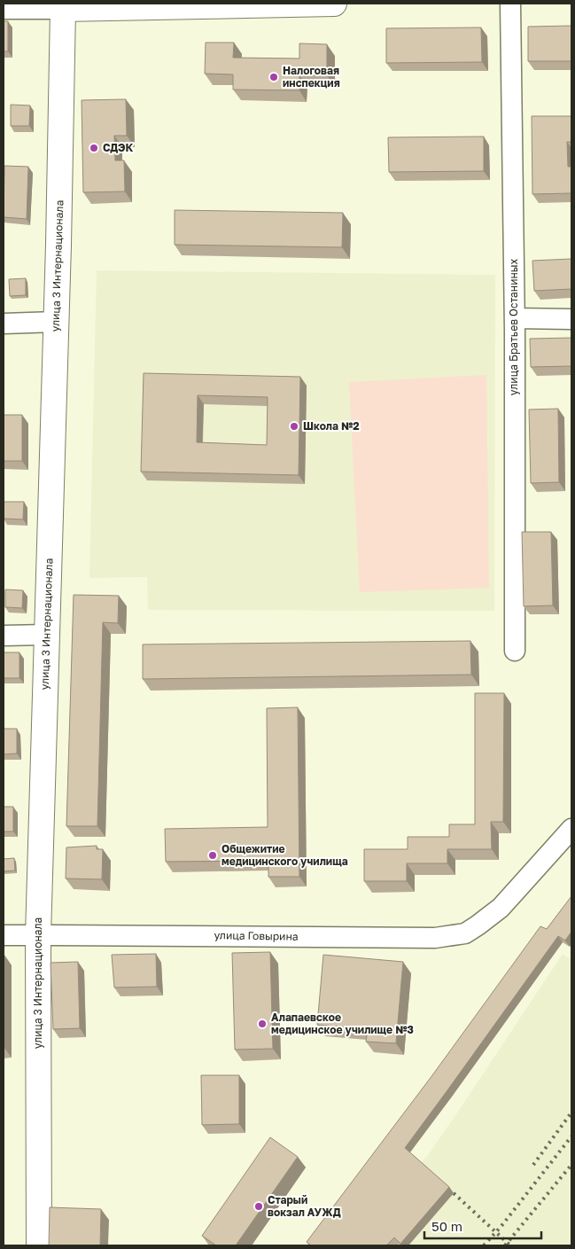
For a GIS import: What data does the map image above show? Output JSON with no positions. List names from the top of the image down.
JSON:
{
  "streets": {
    "main road": ["улица 3 Интернационала"],
    "street": ["улица Братьев Останиных", "улица Говырина"]
  },
  "crossings": [
    ["улица 3 Интернационала", "улица Говырина"]
  ],
  "places": [
    "Налоговая инспекция",
    "СДЭК",
    "Школа №2",
    "Общежитие медицинского училища",
    "Алапаевское медицинское училище №3",
    "Старый вокзал АУЖД"
  ],
  "scale_bar": "50 m"
}
